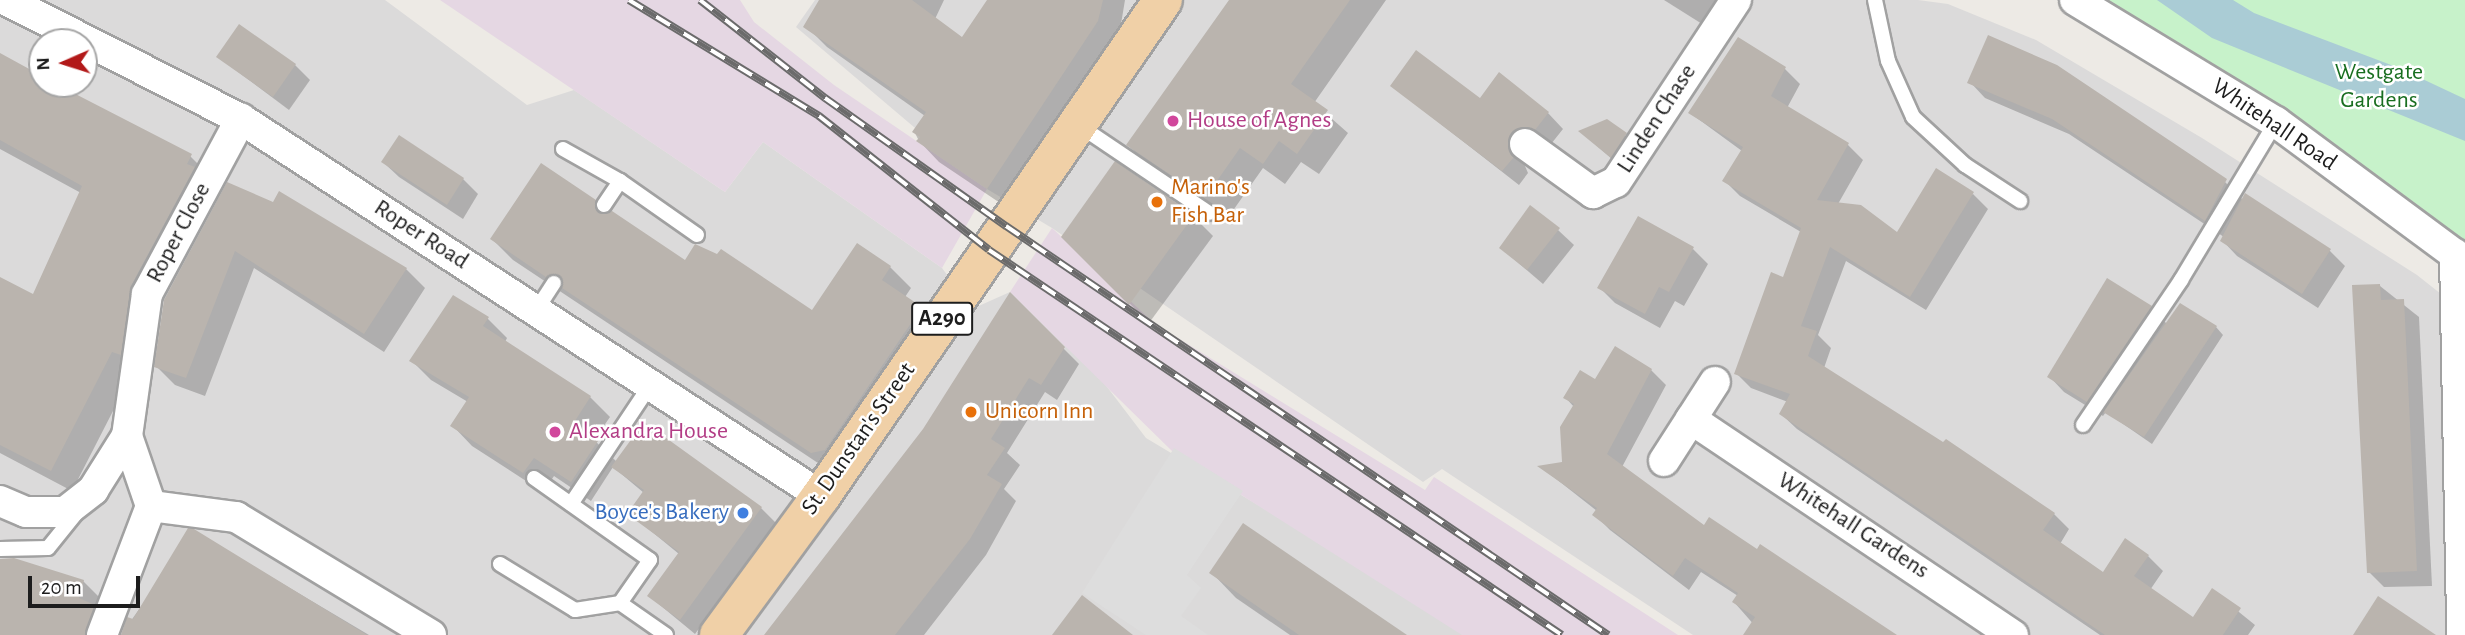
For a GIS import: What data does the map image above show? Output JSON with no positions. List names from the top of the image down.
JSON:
{
  "streets": {
    "main road": ["A290", "St. Dunstan's Street"],
    "street": [
      "Linden Chase",
      "Whitehall Road",
      "Roper Close",
      "Roper Road",
      "Whitehall Gardens"
    ]
  },
  "crossings": [
    ["Roper Close", "Roper Road"],
    ["Roper Road", "St. Dunstan's Street"]
  ],
  "parks": ["Westgate Gardens"],
  "places": [
    "House of Agnes",
    "Marino's Fish Bar",
    "Unicorn Inn",
    "Alexandra House",
    "Boyce's Bakery"
  ],
  "scale_bar": "20 m",
  "north": "left"
}
